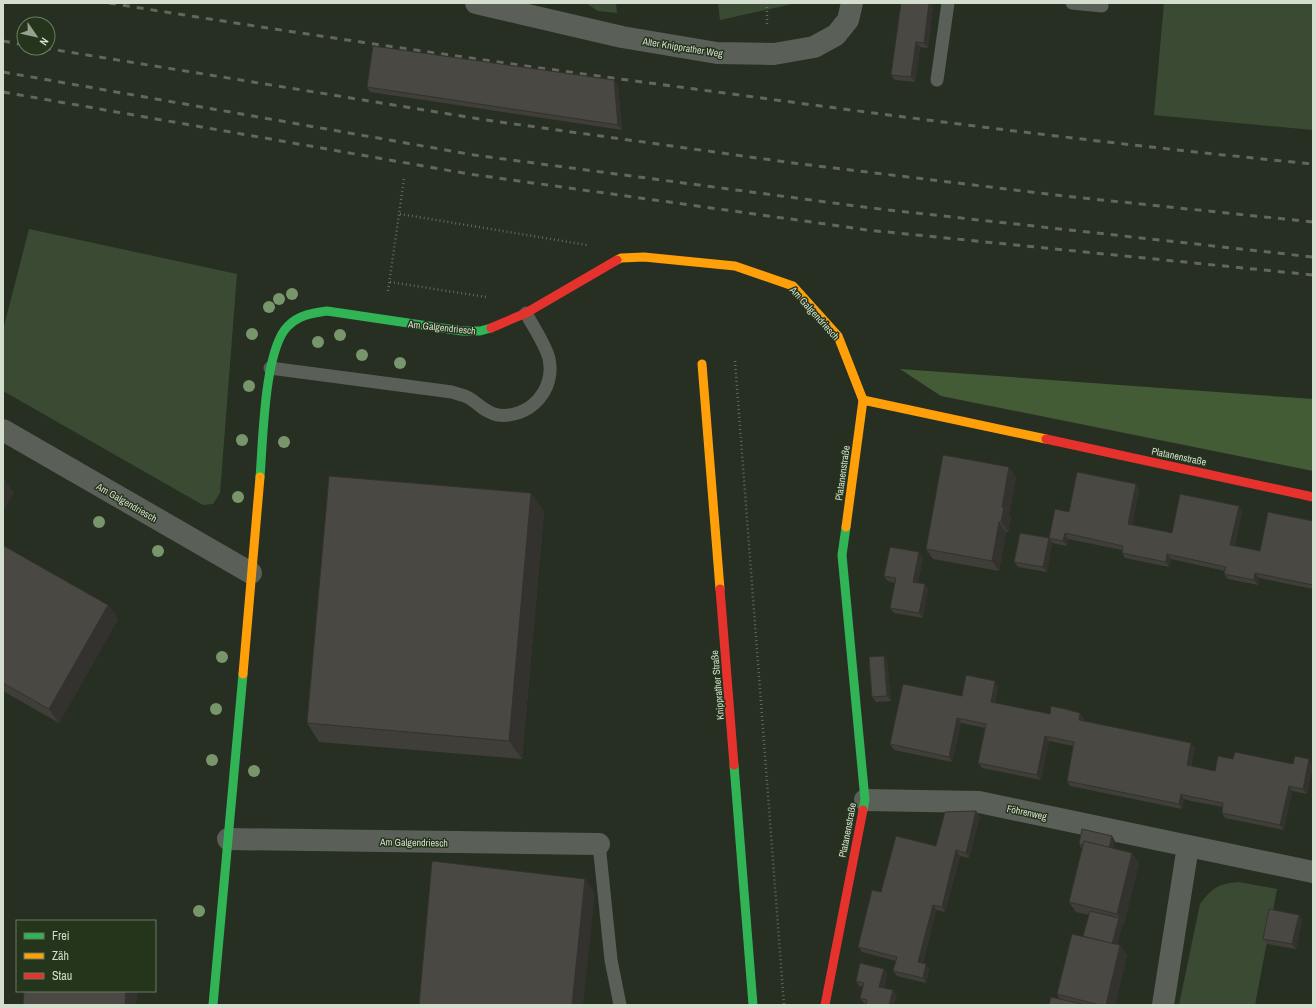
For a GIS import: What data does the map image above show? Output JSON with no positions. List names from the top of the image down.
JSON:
{
  "streets": {
    "street": [
      "Alter Knipprather Weg",
      "Am Galgendriesch",
      "Platanenstraße",
      "Knipprather Straße",
      "Föhrenweg"
    ]
  },
  "crossings": [
    ["Am Galgendriesch", "Platanenstraße"],
    ["Platanenstraße", "Föhrenweg"]
  ],
  "legend": ["Frei", "Zäh", "Stau"],
  "north": "bottom right"
}
